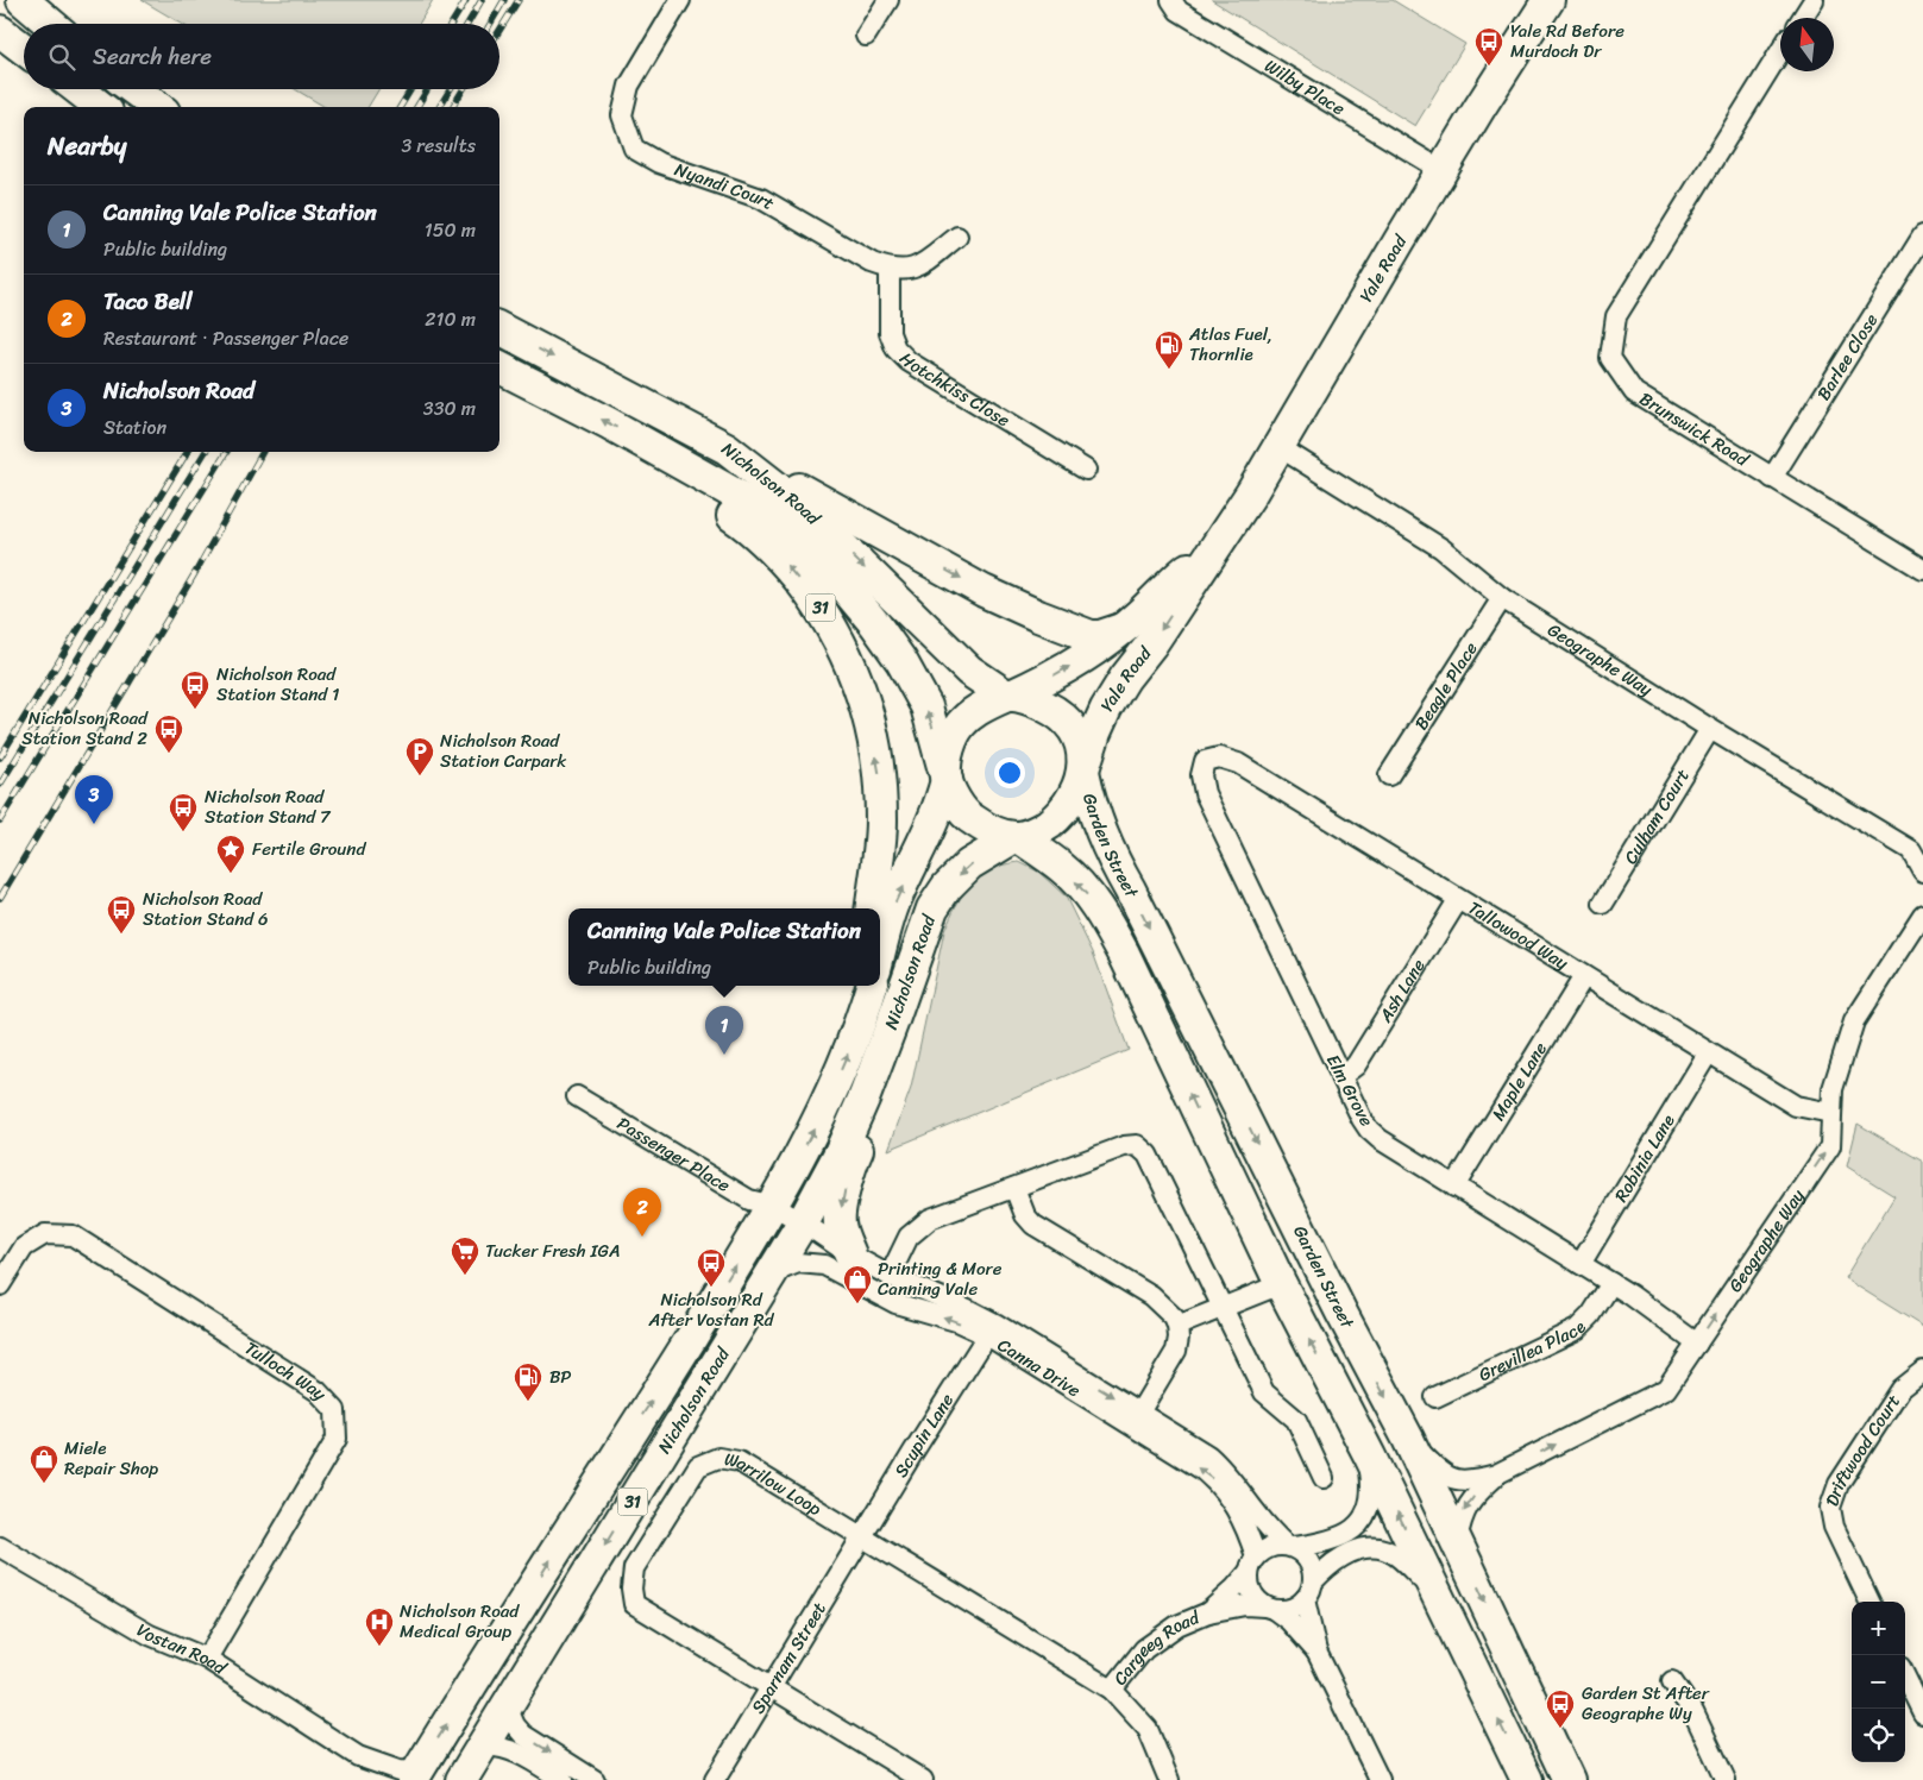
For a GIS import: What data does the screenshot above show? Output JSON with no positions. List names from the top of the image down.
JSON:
{
  "streets": {
    "main road": [
      "Yale Road",
      "Nicholson Road",
      "31",
      "Garden Street"
    ],
    "street": [
      "Wilby Place",
      "Nyandi Court",
      "Barlee Close",
      "Hotchkiss Close",
      "Brunswick Road",
      "Geographe Way",
      "Beagle Place",
      "Culham Court",
      "Tallowood Way",
      "Ash Lane",
      "Maple Lane",
      "Elm Grove",
      "Passenger Place",
      "Robinia Lane",
      "Grevillea Place",
      "Canna Drive",
      "Tulloch Way",
      "Scupin Lane",
      "Driftwood Court",
      "Warrilow Loop",
      "Vostan Road",
      "Cargeeg Road",
      "Sparnam Street"
    ]
  },
  "crossings": [
    ["Wilby Place", "Yale Road"],
    ["Nyandi Court", "Hotchkiss Close"],
    ["Yale Road", "Nicholson Road"],
    ["Yale Road", "31"],
    ["Yale Road", "Geographe Way"],
    ["Yale Road", "Garden Street"],
    ["Barlee Close", "Brunswick Road"],
    ["Nicholson Road", "31"],
    ["Nicholson Road", "Garden Street"],
    ["Nicholson Road", "Passenger Place"],
    ["Nicholson Road", "Canna Drive"],
    ["Nicholson Road", "Vostan Road"],
    ["31", "Garden Street"],
    ["Geographe Way", "Beagle Place"],
    ["Geographe Way", "Culham Court"],
    ["Geographe Way", "Garden Street"],
    ["Geographe Way", "Tallowood Way"],
    ["Geographe Way", "Elm Grove"],
    ["Tallowood Way", "Ash Lane"],
    ["Tallowood Way", "Maple Lane"],
    ["Tallowood Way", "Elm Grove"],
    ["Tallowood Way", "Robinia Lane"],
    ["Ash Lane", "Elm Grove"],
    ["Maple Lane", "Elm Grove"],
    ["Elm Grove", "Robinia Lane"],
    ["Elm Grove", "Grevillea Place"],
    ["Passenger Place", "Canna Drive"],
    ["Canna Drive", "Scupin Lane"],
    ["Canna Drive", "Cargeeg Road"],
    ["Tulloch Way", "Vostan Road"],
    ["Scupin Lane", "Warrilow Loop"],
    ["Scupin Lane", "Sparnam Street"],
    ["Warrilow Loop", "Cargeeg Road"],
    ["Warrilow Loop", "Sparnam Street"]
  ],
  "places": {
    "bus stop": [
      "Yale Rd Before Murdoch Dr",
      "Nicholson Road Station Stand 1",
      "Nicholson Road Station Stand 2",
      "Nicholson Road Station Stand 7",
      "Nicholson Road Station Stand 6",
      "Nicholson Rd After Vostan Rd",
      "Garden St After Geographe Wy"
    ],
    "fuel station": ["Atlas Fuel, Thornlie", "BP"],
    "parking": ["Nicholson Road Station Carpark"],
    "place": ["Fertile Ground"],
    "supermarket": ["Tucker Fresh IGA"],
    "shop": ["Printing & More Canning Vale", "Miele Repair Shop"],
    "hospital": ["Nicholson Road Medical Group"]
  },
  "north": "top",
  "page": {
    "search": "Search here",
    "heading": ["Nearby", "3 results"],
    "list": [
      {
        "mark": "1",
        "name": "Canning Vale Police Station",
        "note": "Public building",
        "value": "150 m"
      },
      {
        "mark": "2",
        "name": "Taco Bell",
        "note": "Restaurant · Passenger Place",
        "value": "210 m"
      },
      {
        "mark": "3",
        "name": "Nicholson Road",
        "note": "Station",
        "value": "330 m"
      }
    ],
    "pins": ["3", "1", "2"],
    "popup": ["Canning Vale Police Station", "Public building"],
    "map_buttons": ["+", "−"]
  }
}
